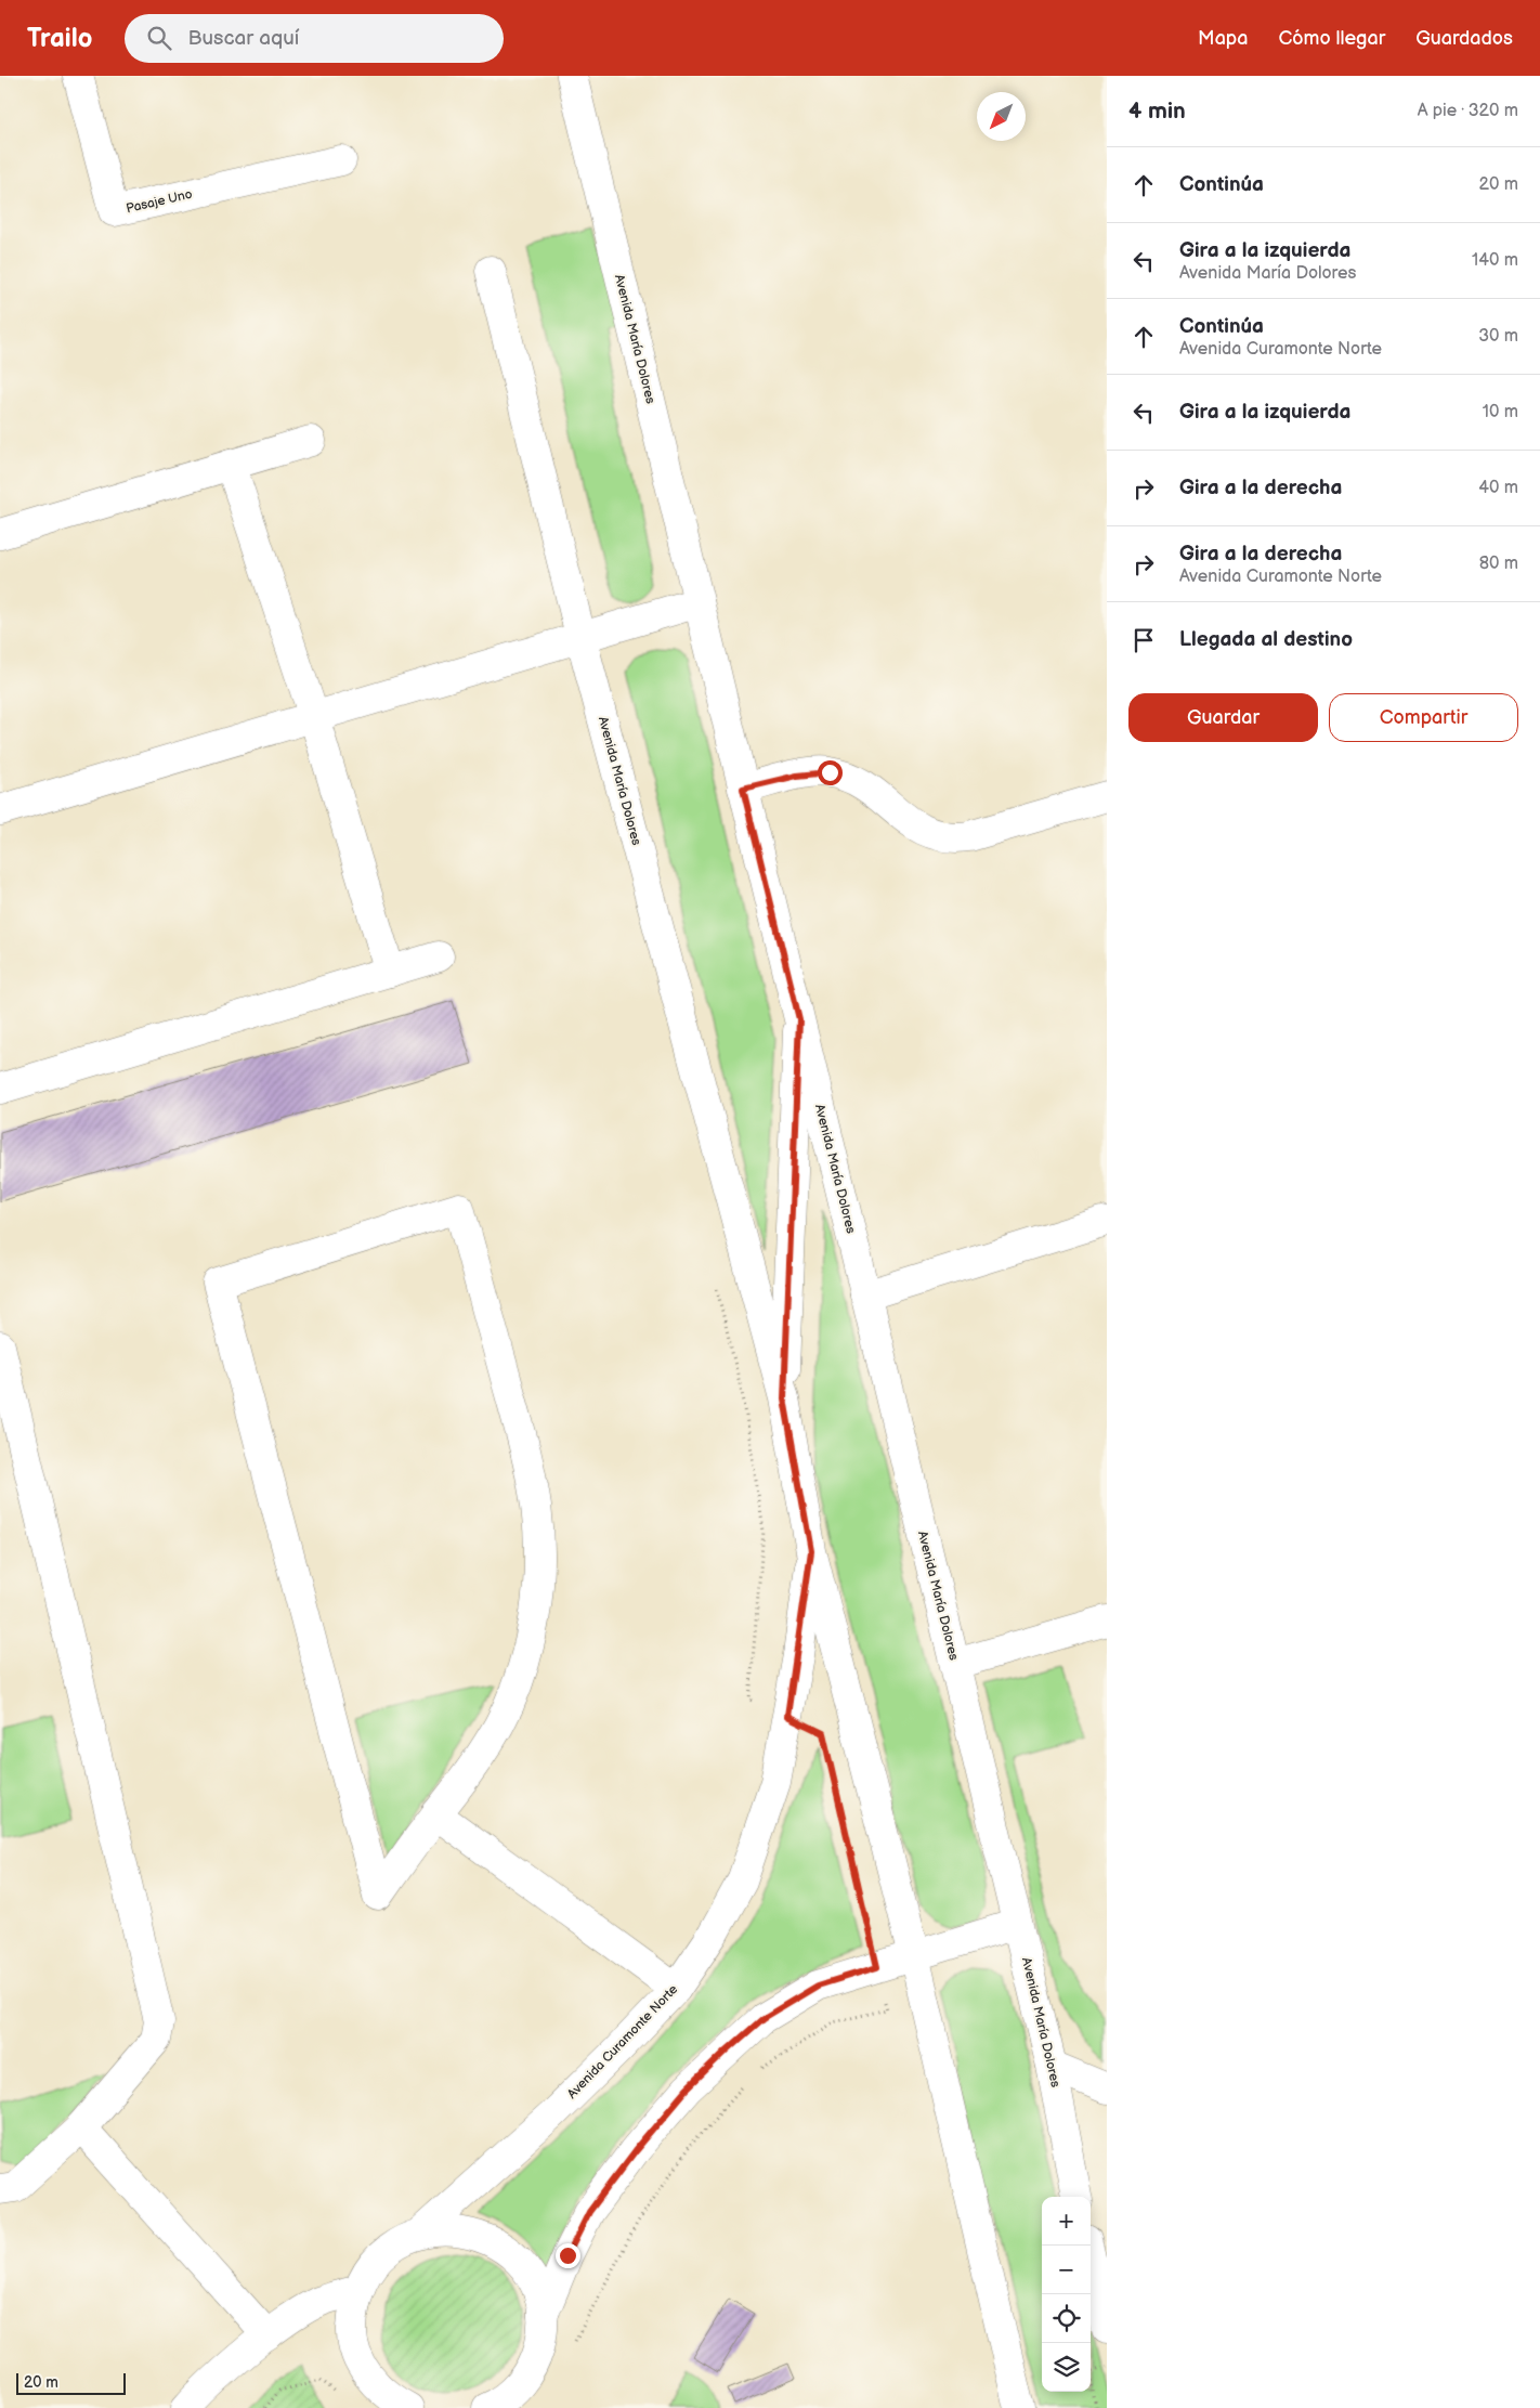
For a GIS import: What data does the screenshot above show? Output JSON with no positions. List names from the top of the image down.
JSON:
{
  "streets": {
    "street": ["Pasaje Uno", "Avenida María Dolores", "Avenida Curamonte Norte"]
  },
  "crossings": [
    ["Avenida María Dolores", "Avenida Curamonte Norte"]
  ],
  "scale_bar": "20 m",
  "north": "bottom left",
  "page": {
    "header": "Trailo",
    "search": "Buscar aquí",
    "nav": ["Mapa", "Cómo llegar", "Guardados"],
    "heading": ["4 min", "A pie · 320 m"],
    "list": [
      ["Continúa", "20 m"],
      ["Gira a la izquierda", "Avenida María Dolores", "140 m"],
      ["Continúa", "Avenida Curamonte Norte", "30 m"],
      ["Gira a la izquierda", "10 m"],
      ["Gira a la derecha", "40 m"],
      ["Gira a la derecha", "Avenida Curamonte Norte", "80 m"],
      "Llegada al destino"
    ],
    "buttons": ["Guardar", "Compartir"],
    "map_buttons": ["+", "−"],
    "scale": "20 m"
  }
}
